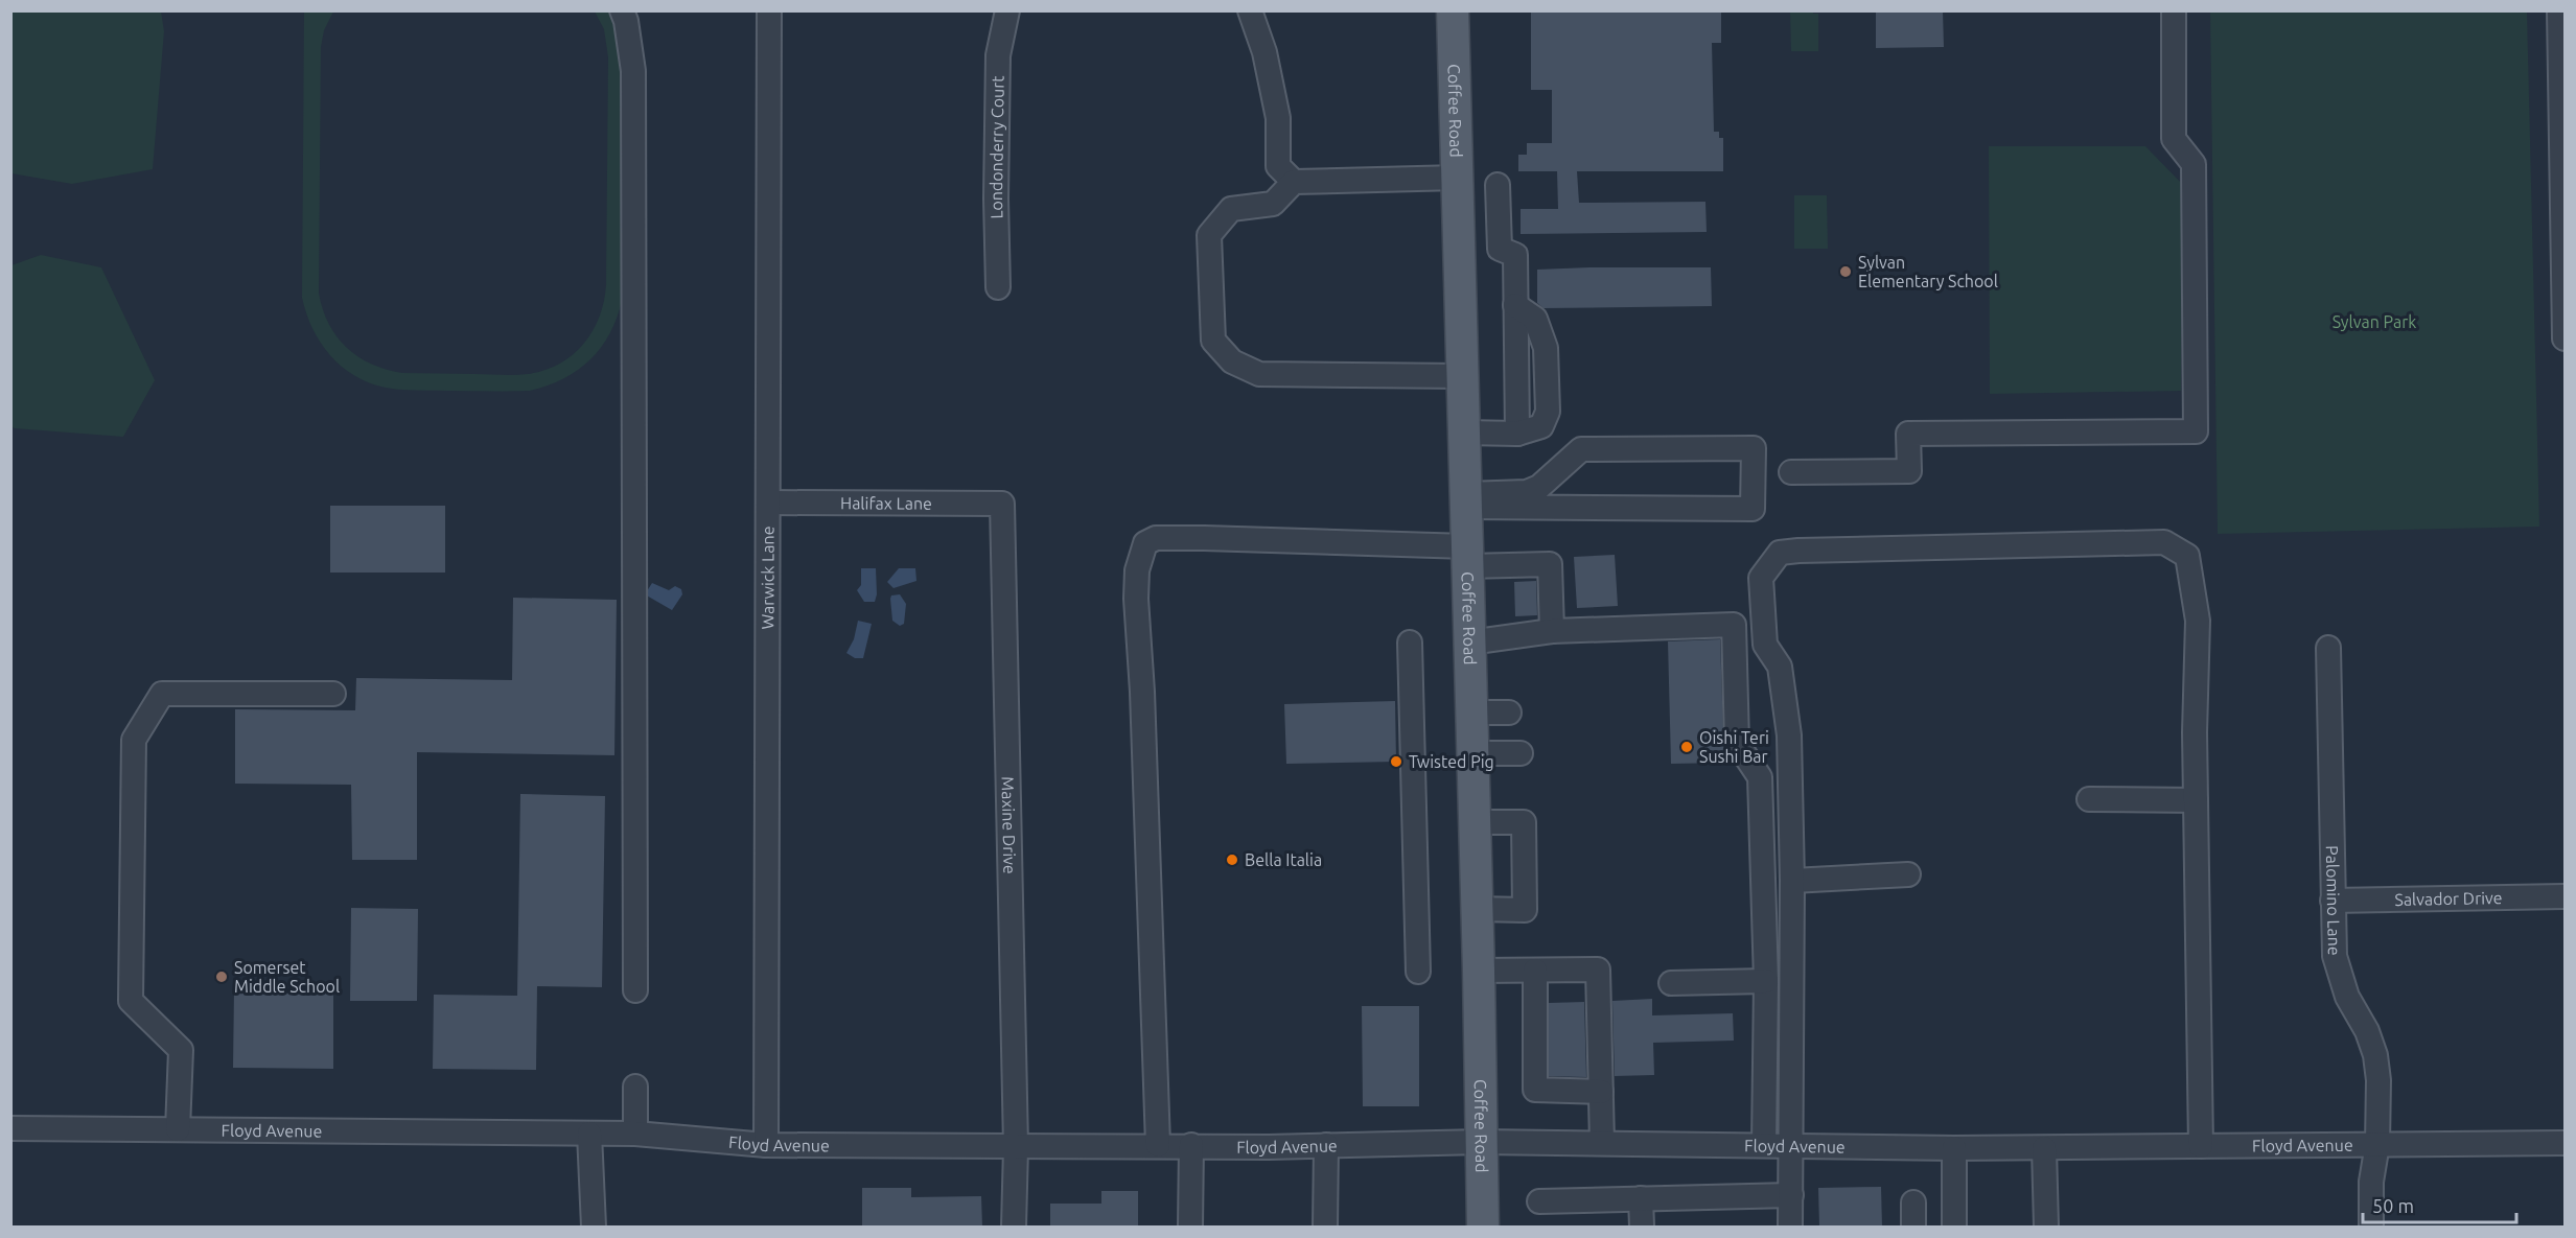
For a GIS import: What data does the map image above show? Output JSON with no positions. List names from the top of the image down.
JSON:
{
  "streets": {
    "main road": ["Coffee Road"],
    "street": [
      "Londonderry Court",
      "Halifax Lane",
      "Warwick Lane",
      "Maxine Drive",
      "Salvador Drive",
      "Palomino Lane",
      "Floyd Avenue"
    ]
  },
  "crossings": [
    ["Coffee Road", "Floyd Avenue"],
    ["Halifax Lane", "Warwick Lane"],
    ["Halifax Lane", "Maxine Drive"],
    ["Warwick Lane", "Floyd Avenue"],
    ["Maxine Drive", "Floyd Avenue"],
    ["Salvador Drive", "Palomino Lane"],
    ["Palomino Lane", "Floyd Avenue"]
  ],
  "parks": ["Sylvan Park"],
  "places": [
    "Sylvan Elementary School",
    "Oishi Teri Sushi Bar",
    "Twisted Pig",
    "Bella Italia",
    "Somerset Middle School"
  ],
  "scale_bar": "50 m"
}
